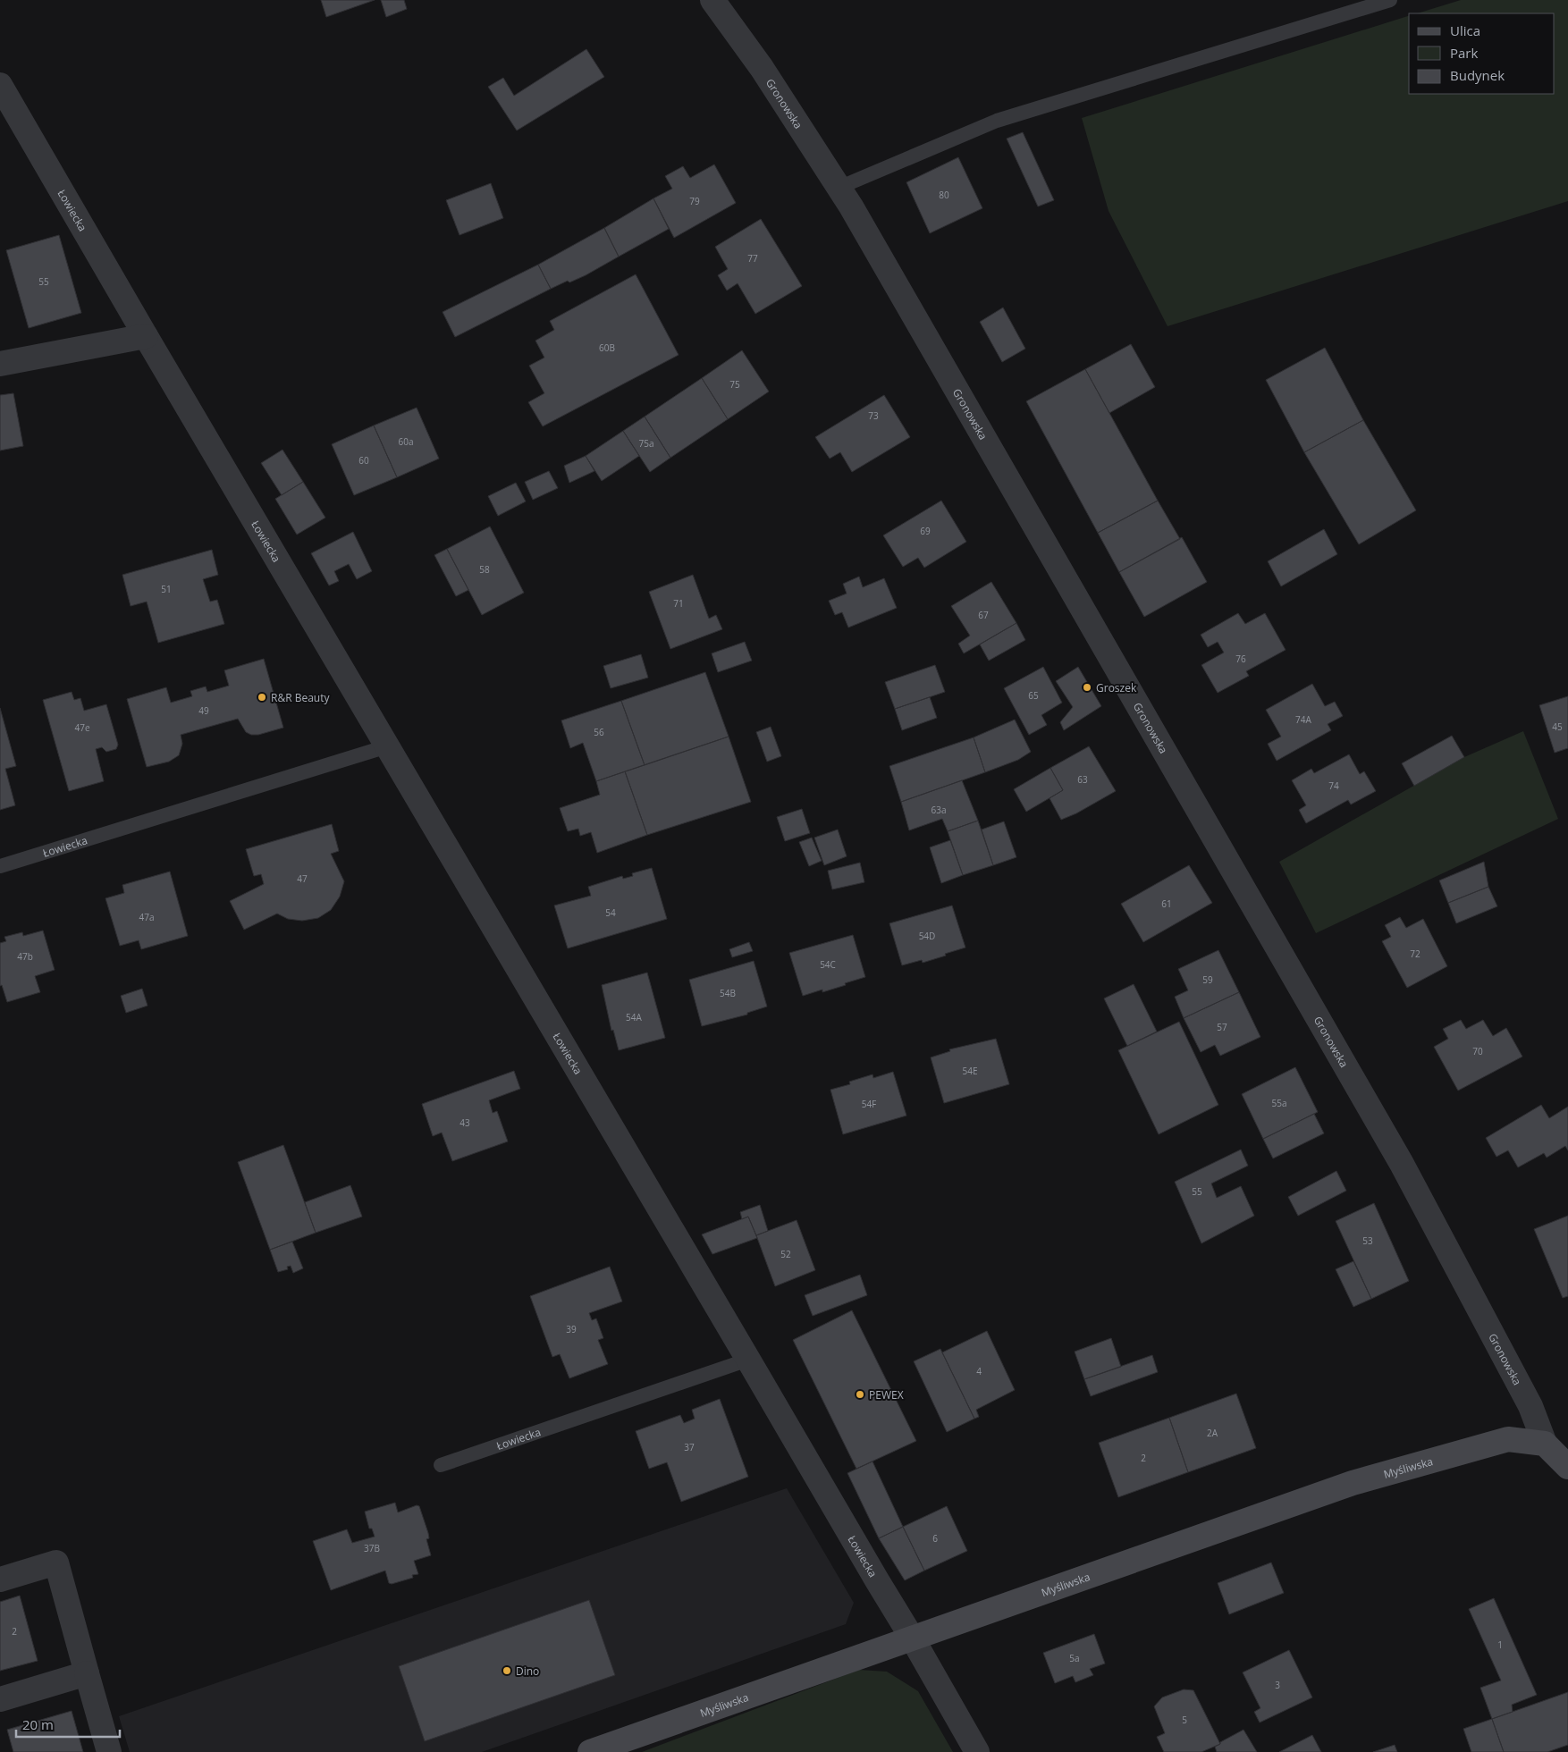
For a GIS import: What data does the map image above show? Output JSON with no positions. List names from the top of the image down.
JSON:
{
  "streets": {
    "street": ["Gronowska", "Łowiecka", "Myśliwska"]
  },
  "crossings": [
    ["Gronowska", "Myśliwska"],
    ["Łowiecka", "Myśliwska"]
  ],
  "places": [
    "Groszek",
    "R&R Beauty",
    "PEWEX",
    "Dino"
  ],
  "house_numbers": [
    "80",
    "79",
    "77",
    "55",
    "60B",
    "75",
    "73",
    "60a",
    "75a",
    "60",
    "69",
    "58",
    "51",
    "71",
    "67",
    "76",
    "65",
    "49",
    "74A",
    "45",
    "47e",
    "56",
    "63",
    "74",
    "63a",
    "47",
    "61",
    "54",
    "47a",
    "54D",
    "72",
    "47b",
    "54C",
    "59",
    "54B",
    "54A",
    "57",
    "70",
    "54E",
    "55a",
    "54F",
    "43",
    "55",
    "53",
    "52",
    "39",
    "4",
    "2A",
    "37",
    "2",
    "6",
    "37B",
    "2",
    "1",
    "5a",
    "3",
    "5"
  ],
  "legend": ["Ulica", "Park", "Budynek"],
  "scale_bar": "20 m"
}
